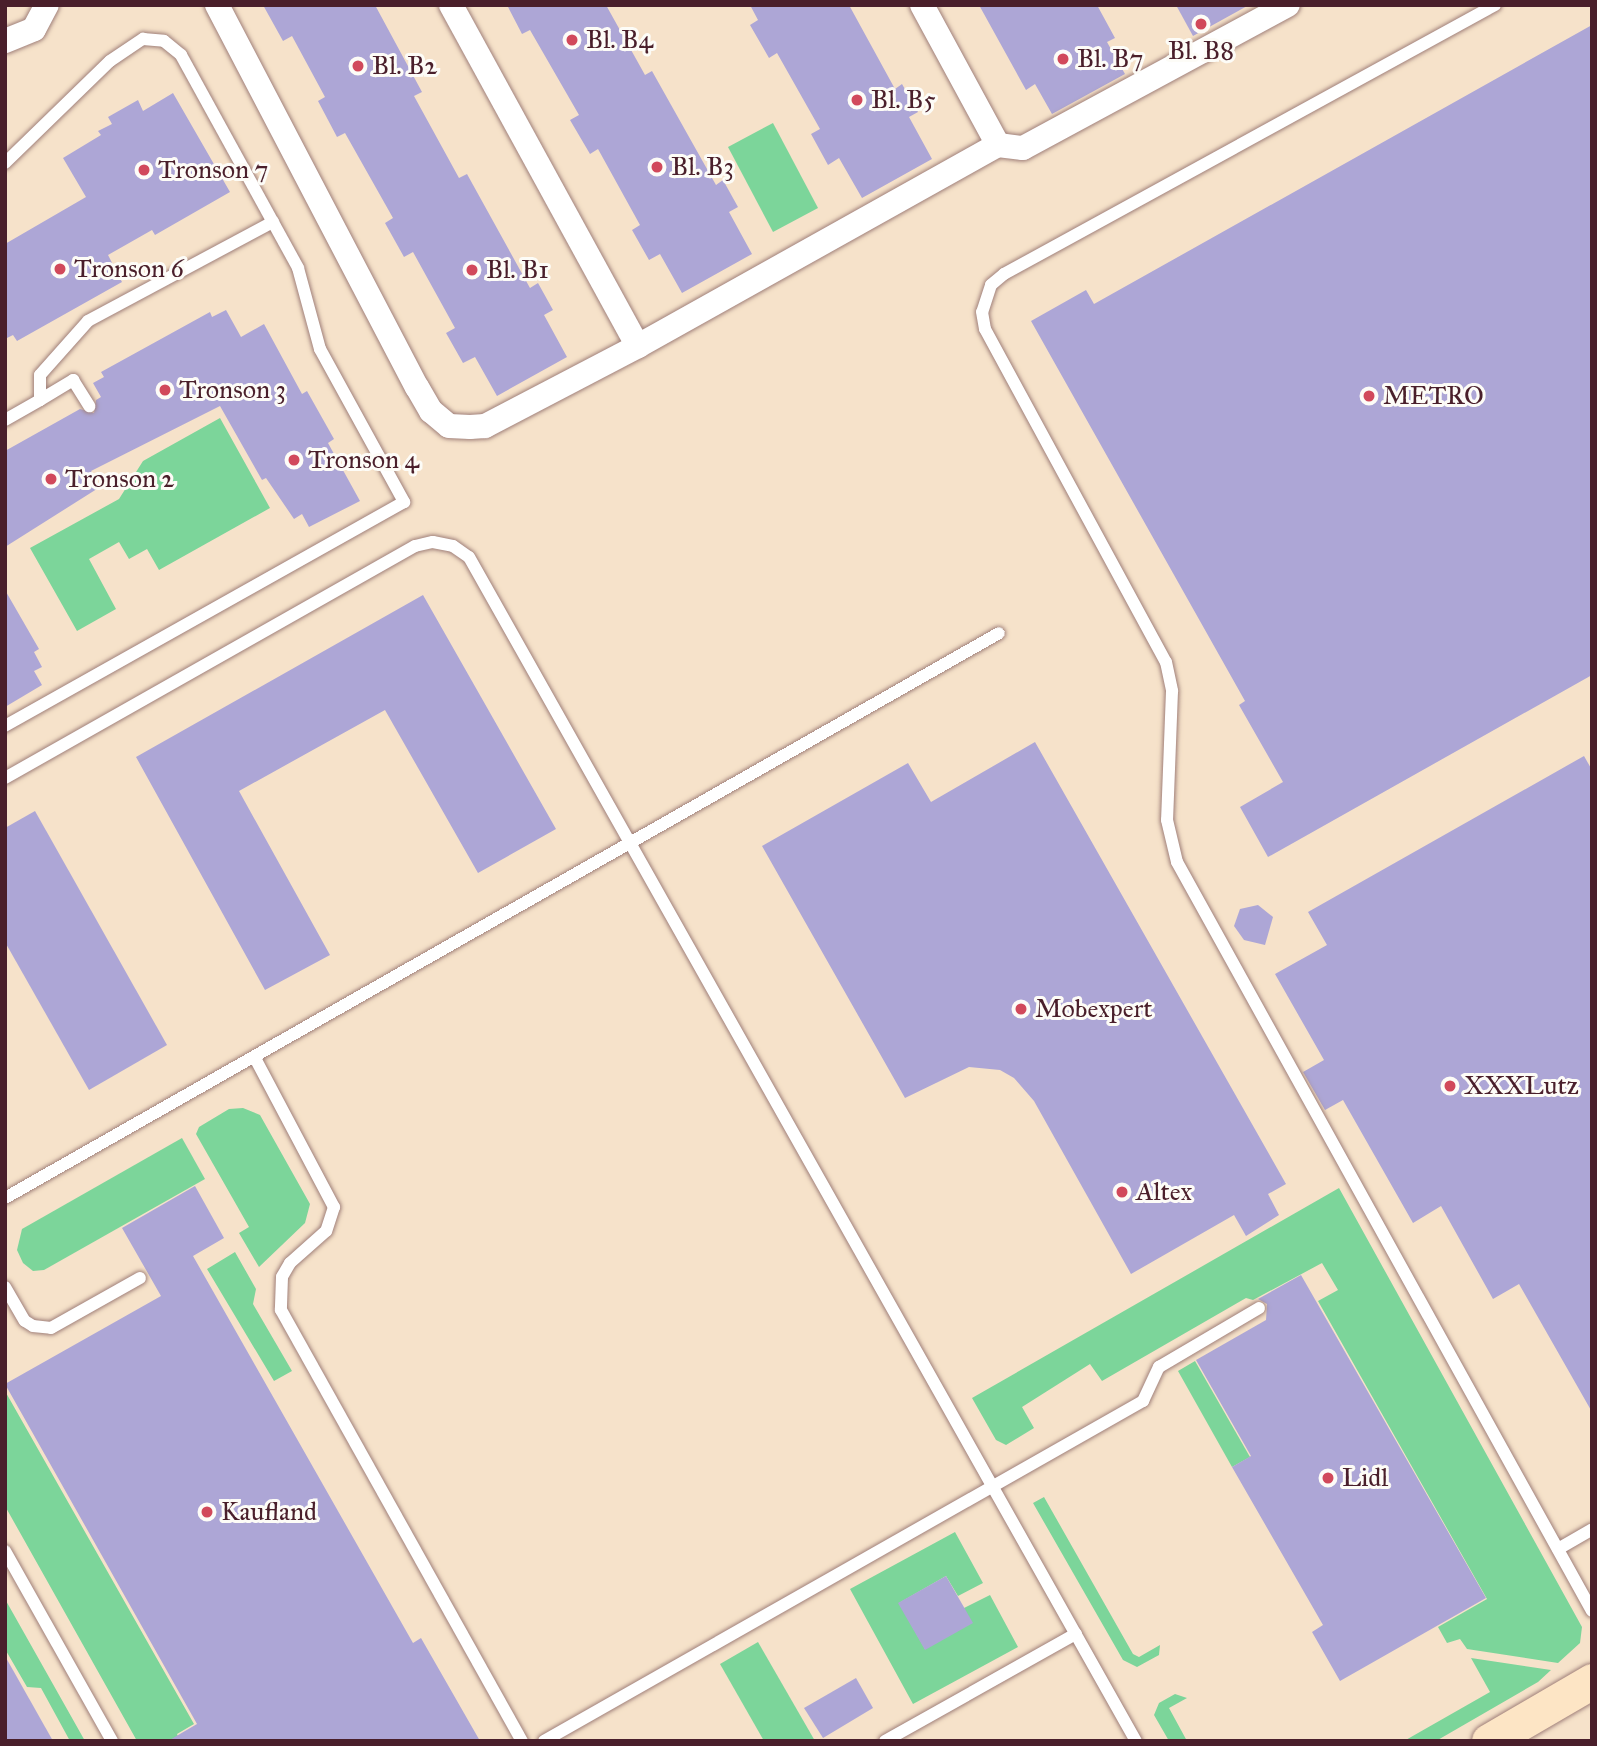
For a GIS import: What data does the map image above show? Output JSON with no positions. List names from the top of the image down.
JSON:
{
  "places": [
    "Bl. B8",
    "Bl. B4",
    "Bl. B7",
    "Bl. B2",
    "Bl. B5",
    "Bl. B3",
    "Tronson 7",
    "Tronson 6",
    "Bl. B1",
    "Tronson 3",
    "METRO",
    "Tronson 4",
    "Tronson 2",
    "Mobexpert",
    "XXXLutz",
    "Altex",
    "Lidl",
    "Kaufland"
  ]
}
